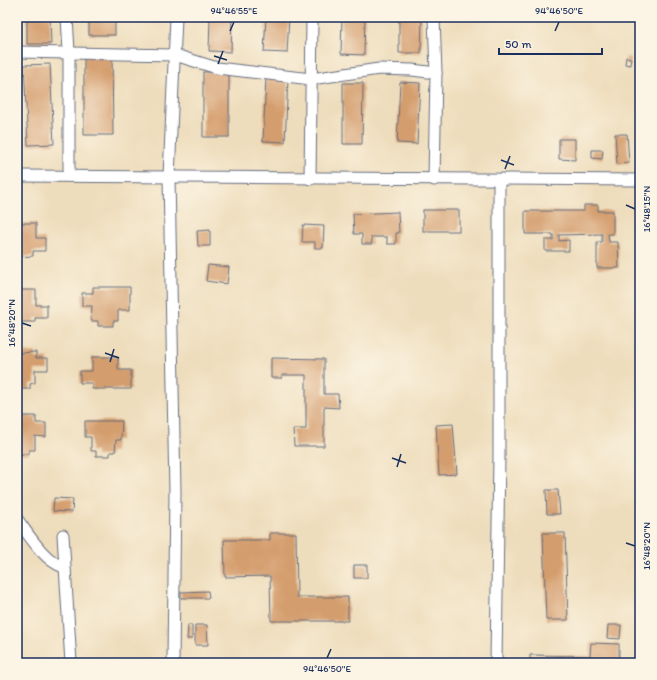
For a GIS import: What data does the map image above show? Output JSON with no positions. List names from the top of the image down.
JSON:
{
  "scale_bar": "50 m",
  "coordinates": [
    "94°46'55\"E",
    "94°46'50\"E",
    "16°48'15\"N",
    "16°48'20\"N"
  ]
}
